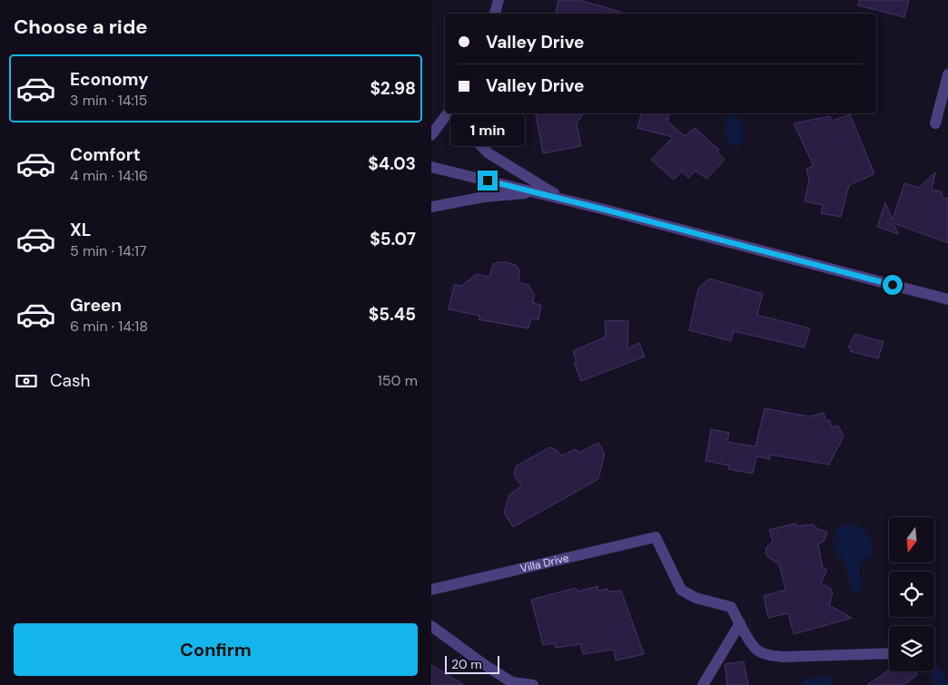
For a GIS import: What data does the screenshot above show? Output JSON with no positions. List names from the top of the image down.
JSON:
{
  "streets": {
    "street": ["Villa Drive"]
  },
  "scale_bar": "20 m",
  "north": "bottom",
  "page": {
    "heading": "Choose a ride",
    "banner": ["Valley Drive", "Valley Drive"],
    "list": [
      {
        "name": "Economy",
        "note": "3 min · 14:15",
        "value": "$2.98"
      },
      {
        "name": "Comfort",
        "note": "4 min · 14:16",
        "value": "$4.03"
      },
      {
        "name": "XL",
        "note": "5 min · 14:17",
        "value": "$5.07"
      },
      {
        "name": "Green",
        "note": "6 min · 14:18",
        "value": "$5.45"
      }
    ],
    "bubble": "1 min",
    "pay": ["Cash", "150 m"],
    "buttons": "Confirm",
    "scale": "20 m"
  }
}
